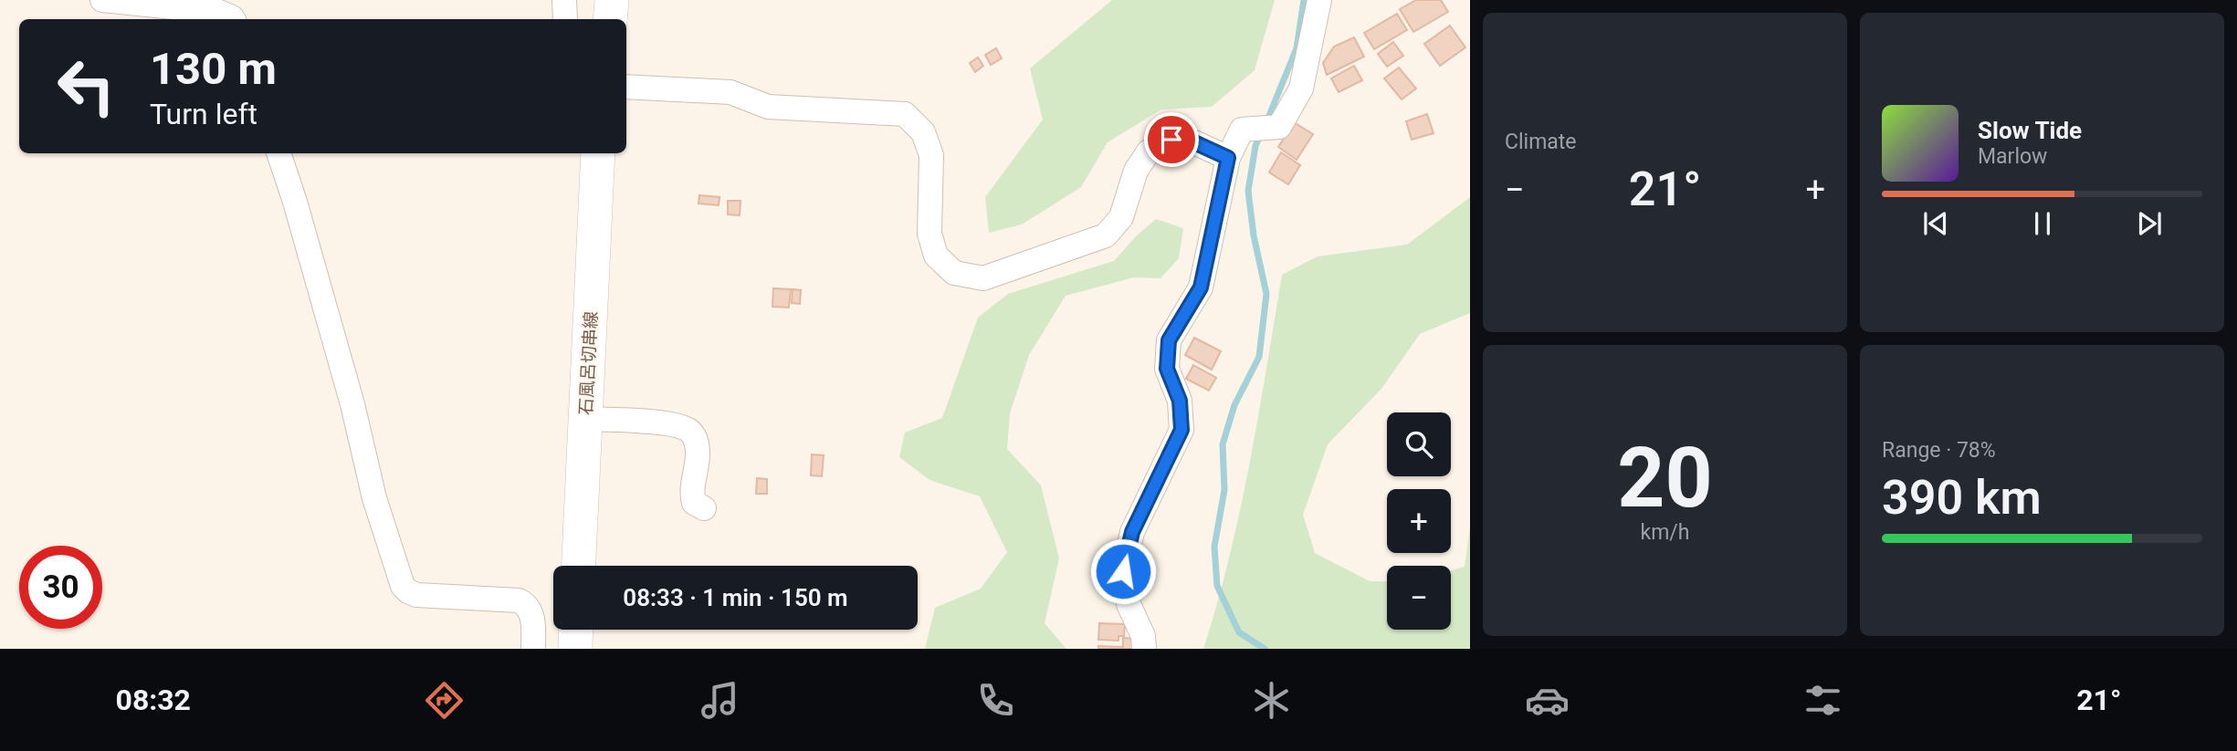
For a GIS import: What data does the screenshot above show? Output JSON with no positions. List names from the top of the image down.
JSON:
{
  "streets": {
    "main road": ["石風呂切串線"]
  },
  "page": {
    "tile": [
      "Climate",
      ["20", "km/h"],
      ["Range · 78%", "390 km"]
    ],
    "turn": ["130 m", "Turn left"],
    "song": ["Slow Tide", "Marlow"],
    "heat": ["−", "21°", "+"],
    "map_buttons": ["+", "−"],
    "limit": "30",
    "trip": "08:33 · 1 min · 150 m",
    "tabs": ["08:32", "21°"]
  }
}
